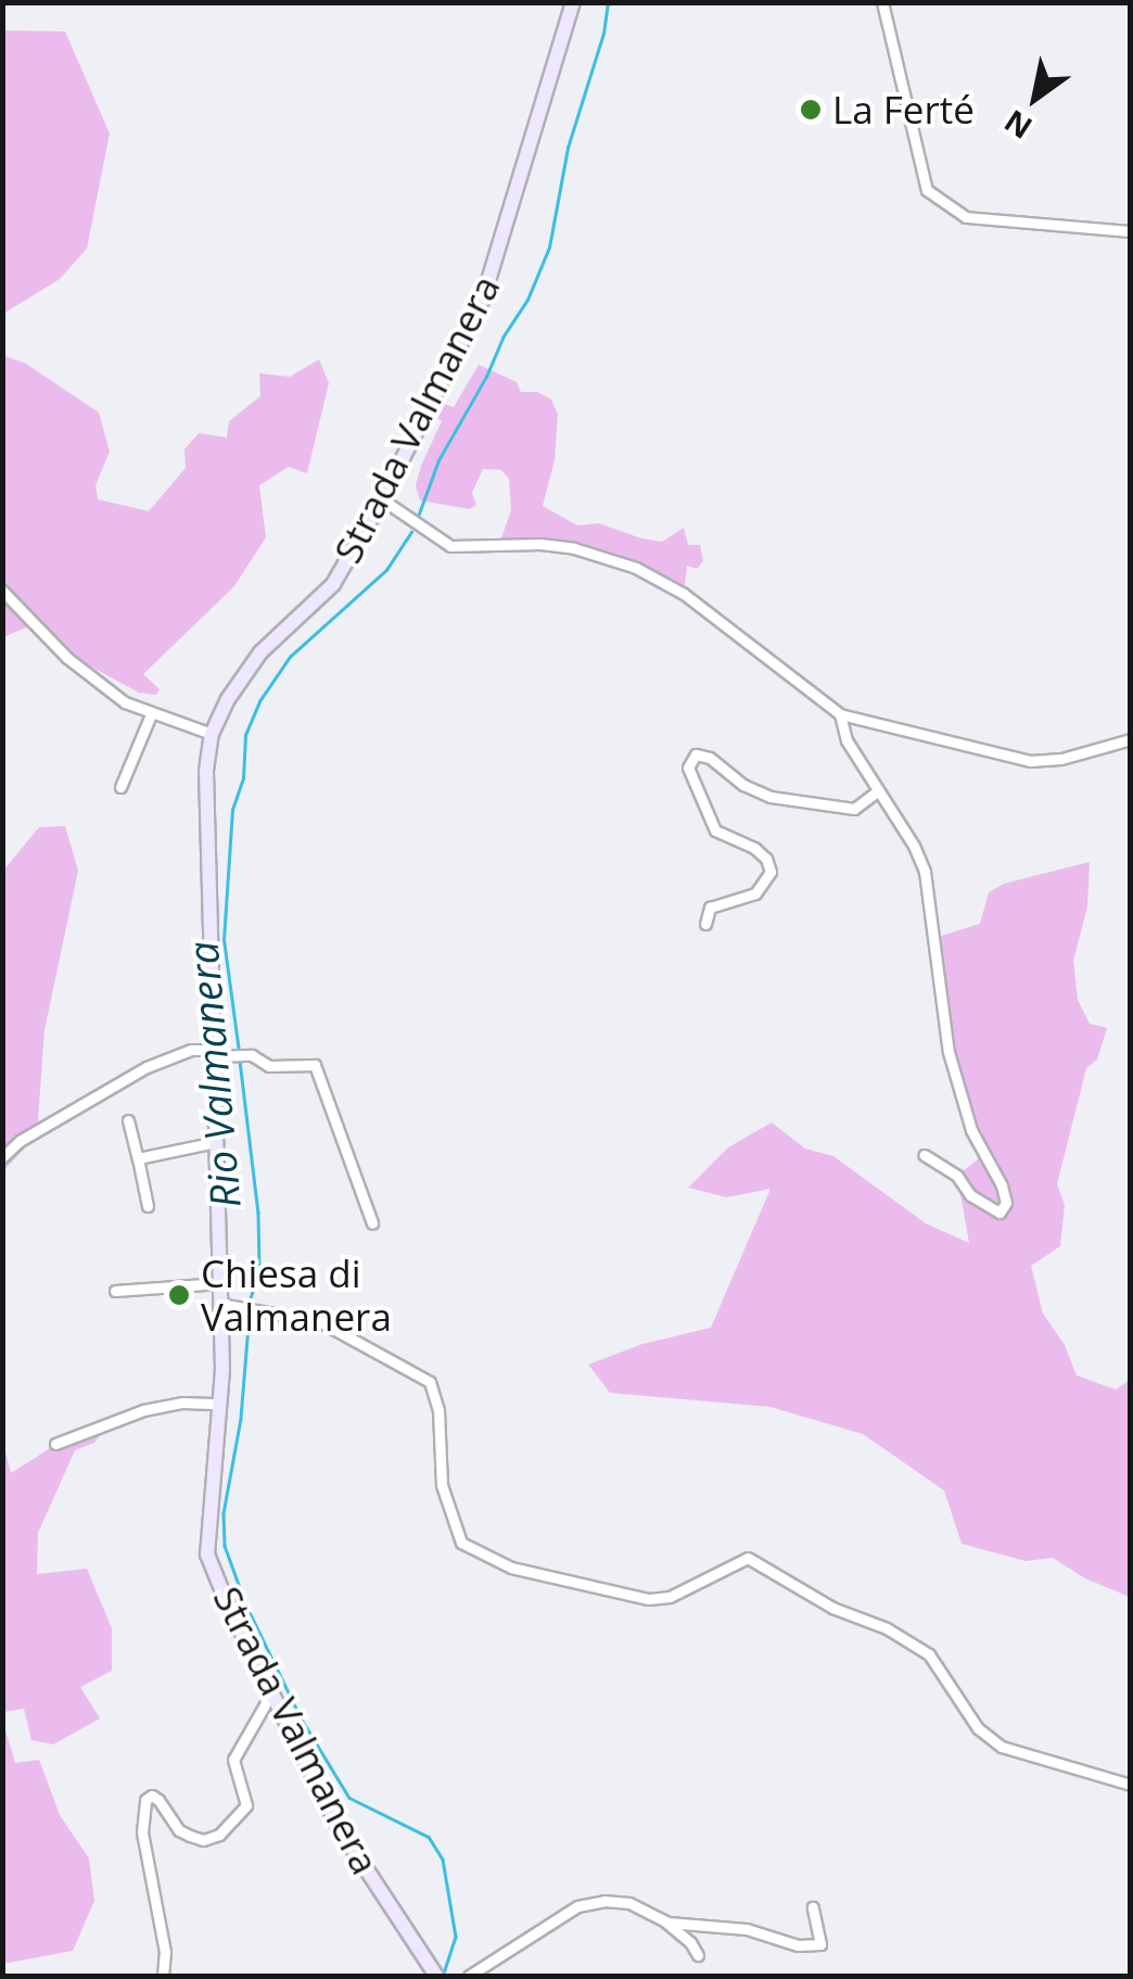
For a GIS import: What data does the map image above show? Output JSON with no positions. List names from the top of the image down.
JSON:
{
  "streets": {
    "street": ["Strada Valmanera"]
  },
  "water": ["Rio Valmanera"],
  "places": ["La Ferté", "Chiesa di Valmanera"],
  "north": "bottom left"
}
